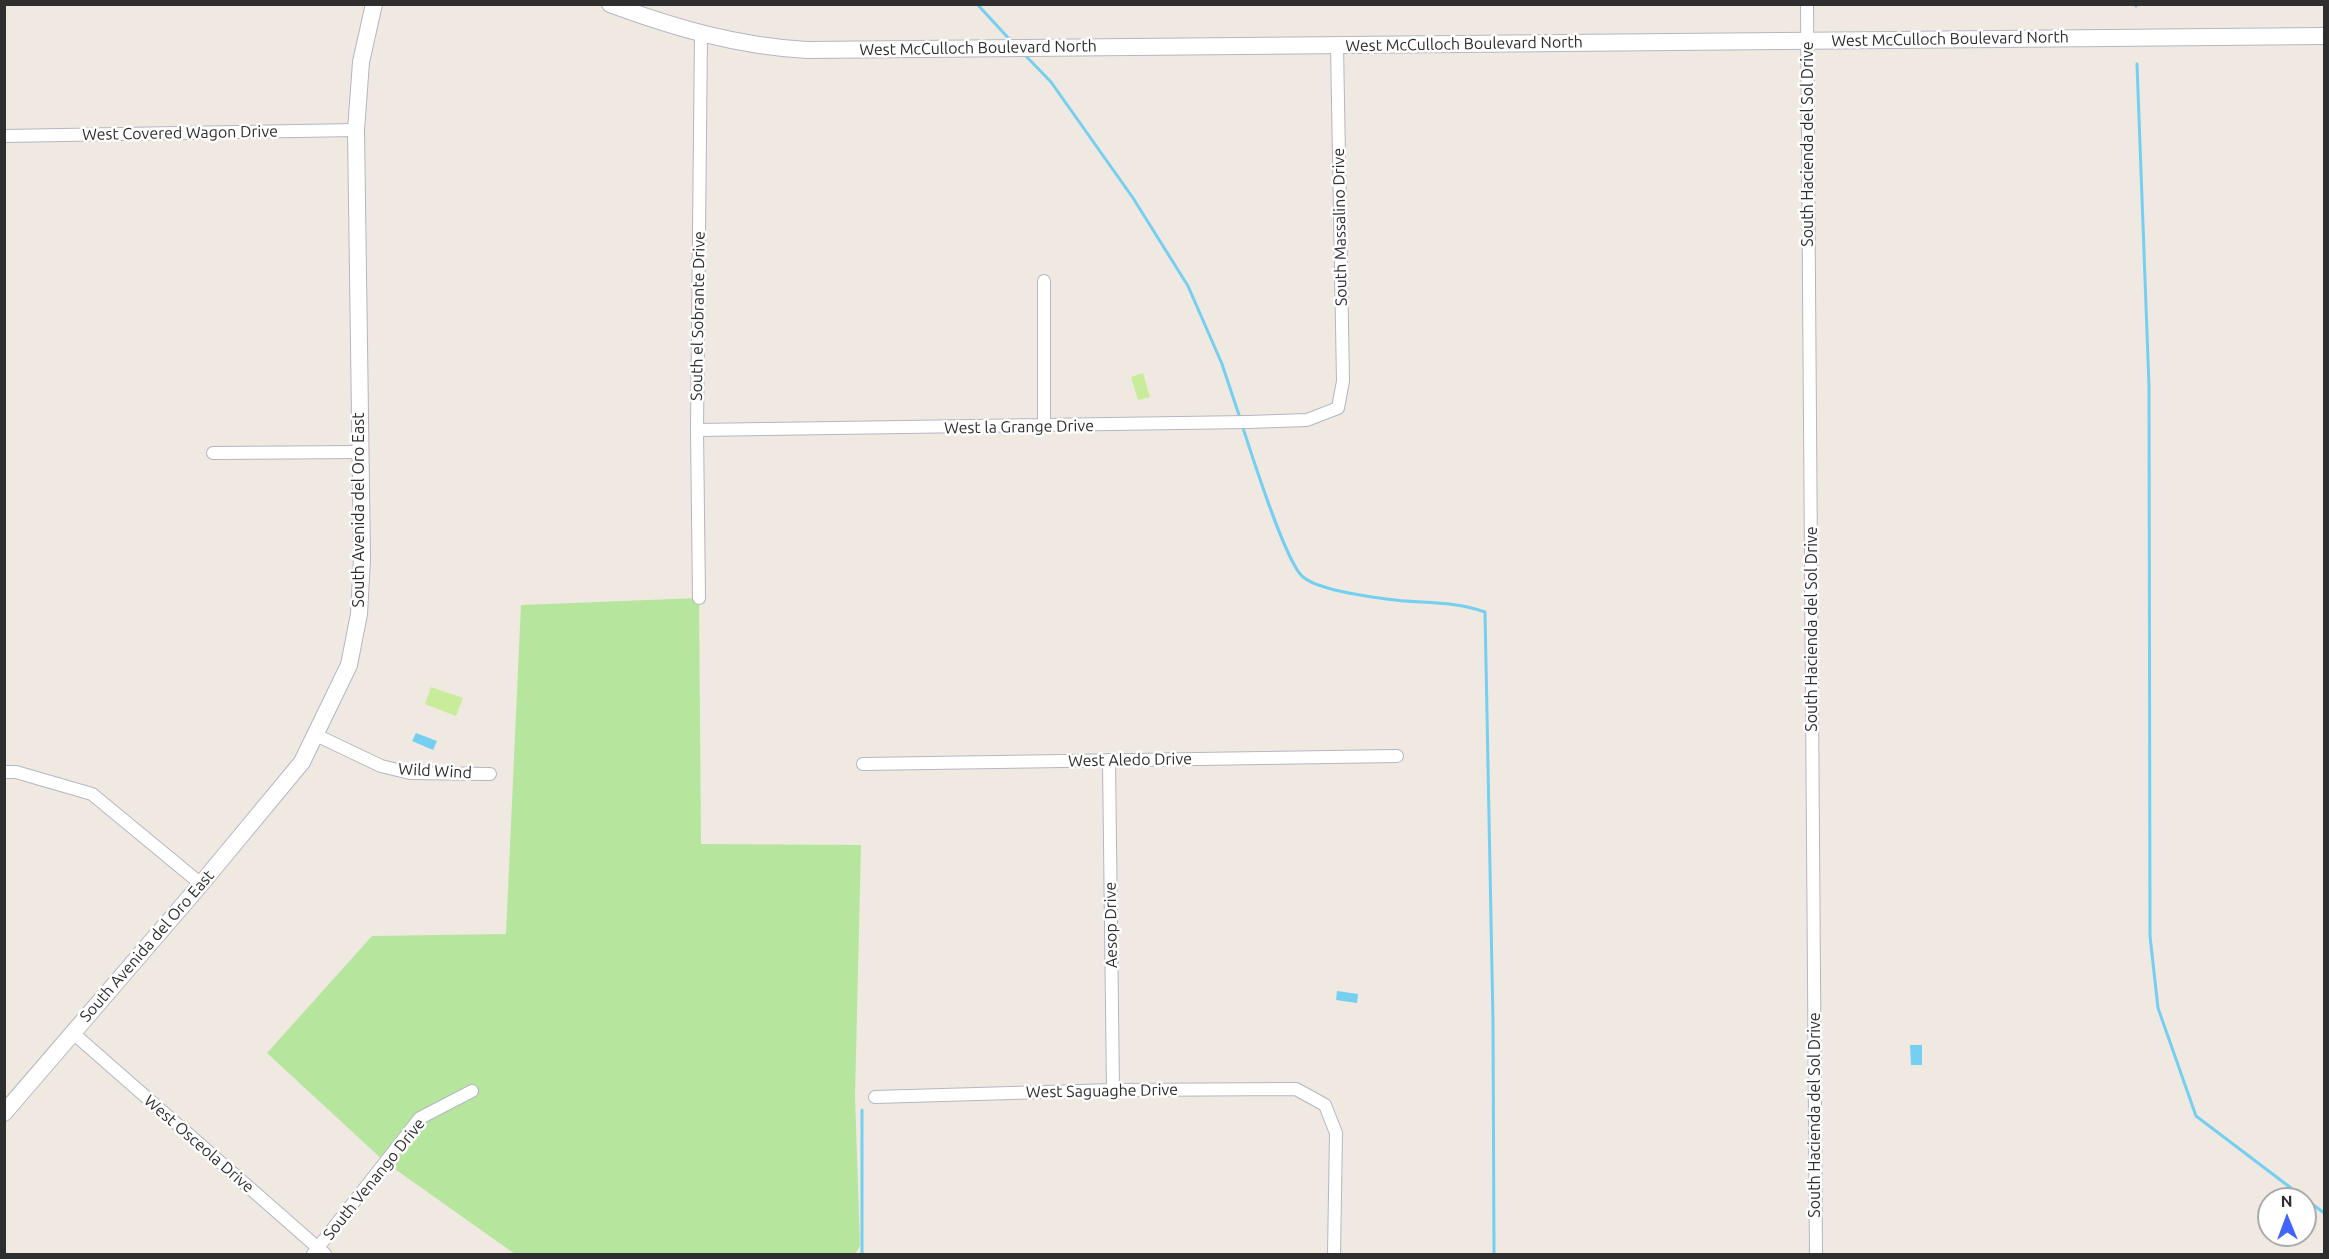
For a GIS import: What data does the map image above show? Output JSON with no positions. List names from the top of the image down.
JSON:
{
  "streets": {
    "main road": ["West McCulloch Boulevard North", "South Avenida del Oro East"],
    "street": [
      "West Covered Wagon Drive",
      "South Hacienda del Sol Drive",
      "South Massalino Drive",
      "South el Sobrante Drive",
      "West la Grange Drive",
      "West Aledo Drive",
      "Wild Wind",
      "Aesop Drive",
      "West Saguaghe Drive",
      "West Osceola Drive",
      "South Venango Drive"
    ]
  },
  "crossings": [
    ["West McCulloch Boulevard North", "South Hacienda del Sol Drive"],
    ["West McCulloch Boulevard North", "South Massalino Drive"],
    ["West McCulloch Boulevard North", "South el Sobrante Drive"],
    ["West Covered Wagon Drive", "South Avenida del Oro East"],
    ["South Massalino Drive", "West la Grange Drive"],
    ["South el Sobrante Drive", "West la Grange Drive"],
    ["South Avenida del Oro East", "Wild Wind"],
    ["South Avenida del Oro East", "West Osceola Drive"],
    ["West Aledo Drive", "Aesop Drive"],
    ["Aesop Drive", "West Saguaghe Drive"],
    ["West Osceola Drive", "South Venango Drive"]
  ],
  "north": "top"
}
